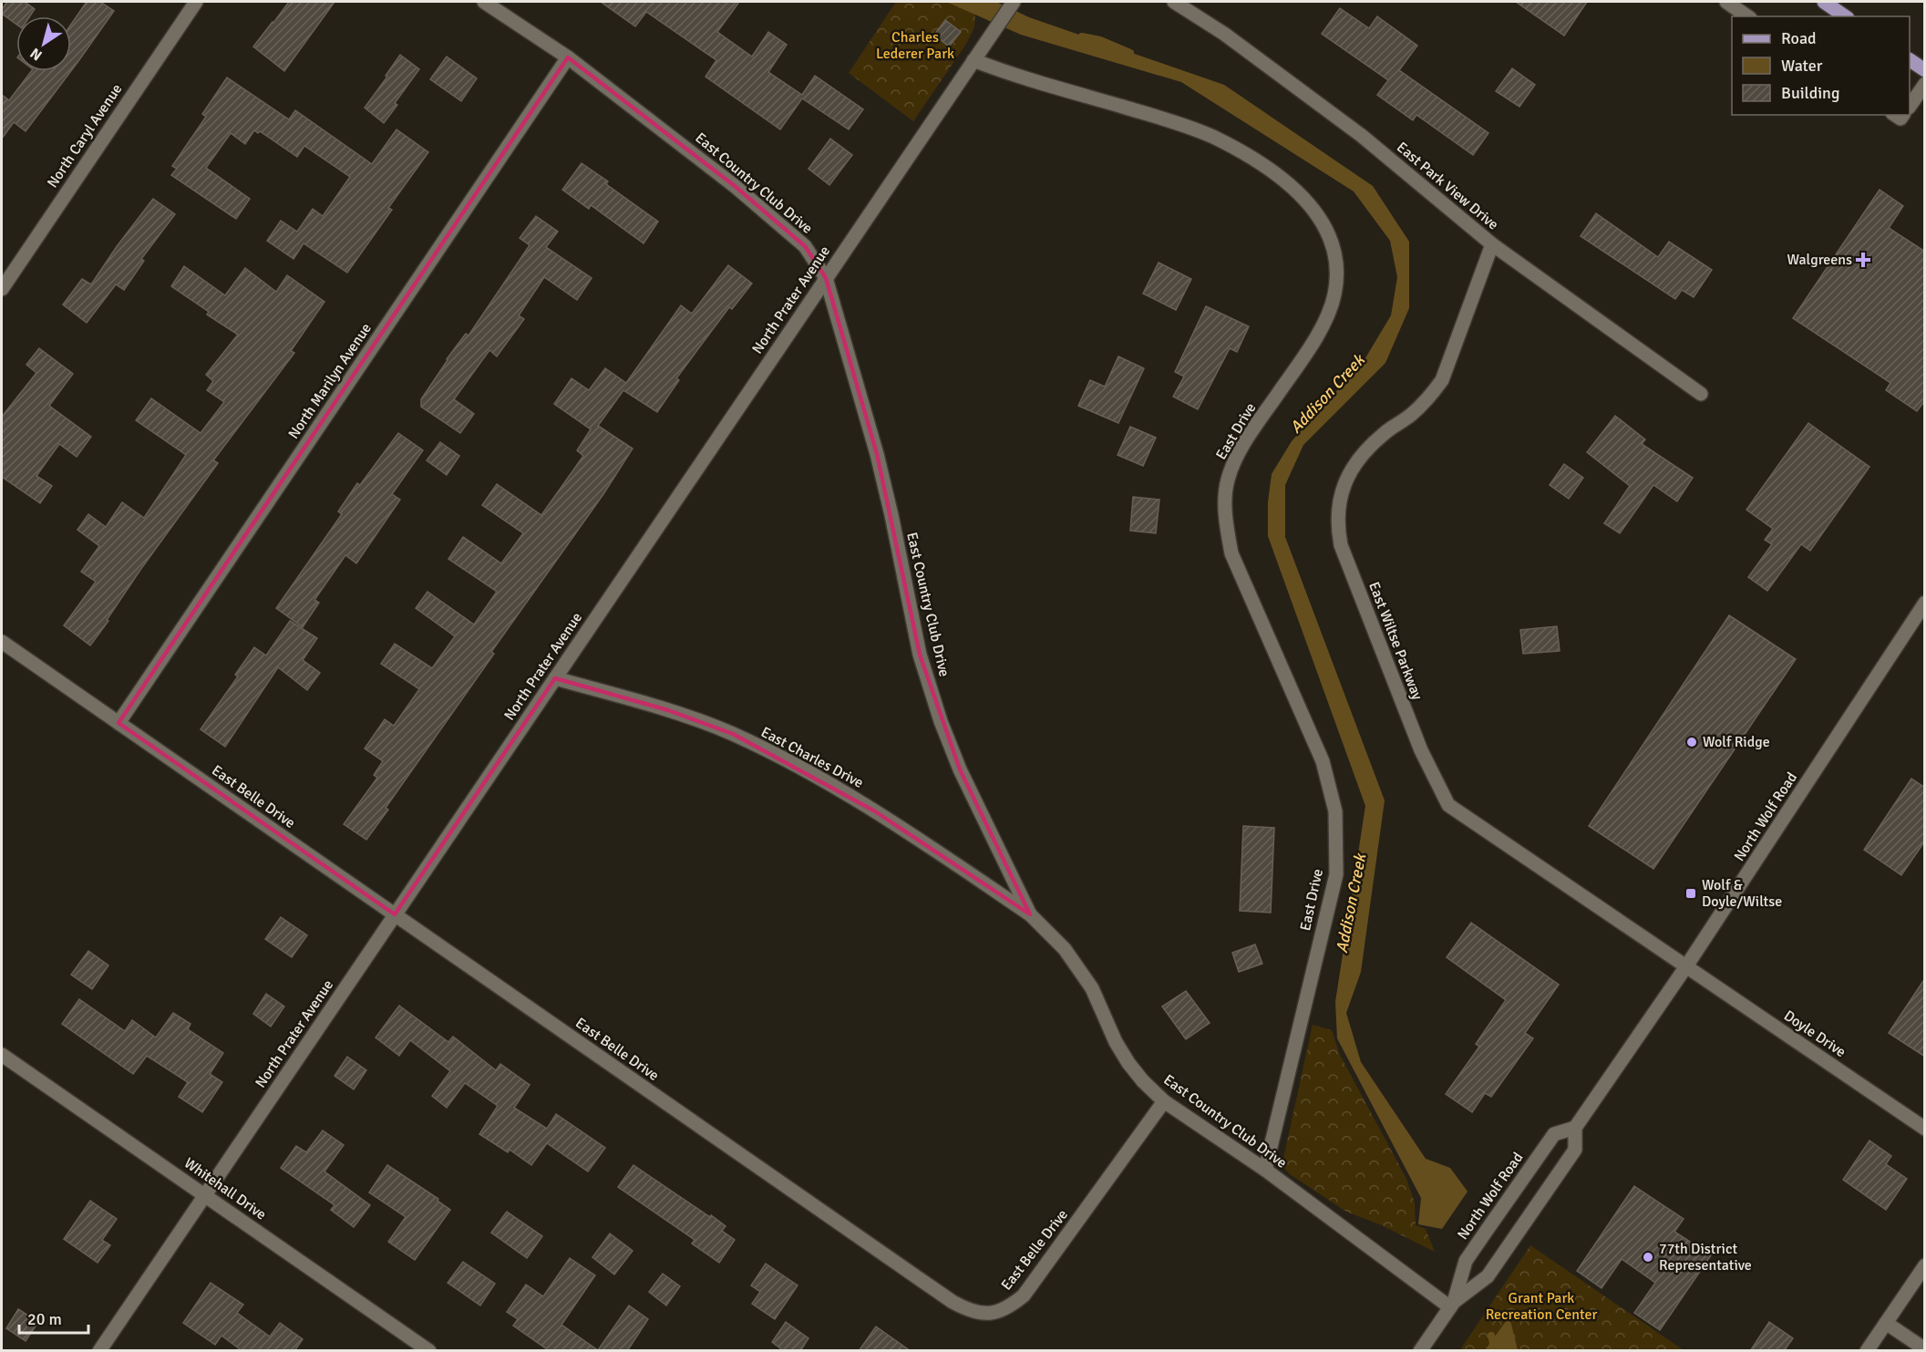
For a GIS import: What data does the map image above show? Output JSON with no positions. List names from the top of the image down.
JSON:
{
  "streets": {
    "street": [
      "North Caryl Avenue",
      "East Country Club Drive",
      "East Park View Drive",
      "North Prater Avenue",
      "North Marilyn Avenue",
      "East Drive",
      "East Wiltse Parkway",
      "East Charles Drive",
      "East Belle Drive",
      "North Wolf Road",
      "Doyle Drive",
      "Whitehall Drive"
    ]
  },
  "crossings": [
    ["East Country Club Drive", "North Prater Avenue"],
    ["East Country Club Drive", "North Marilyn Avenue"],
    ["East Country Club Drive", "East Drive"],
    ["East Country Club Drive", "East Charles Drive"],
    ["East Country Club Drive", "East Belle Drive"],
    ["East Country Club Drive", "North Wolf Road"],
    ["East Park View Drive", "East Wiltse Parkway"],
    ["North Prater Avenue", "East Drive"],
    ["North Prater Avenue", "East Charles Drive"],
    ["North Prater Avenue", "East Belle Drive"],
    ["North Prater Avenue", "Whitehall Drive"],
    ["North Marilyn Avenue", "East Belle Drive"],
    ["East Wiltse Parkway", "North Wolf Road"],
    ["East Wiltse Parkway", "Doyle Drive"],
    ["North Wolf Road", "Doyle Drive"]
  ],
  "water": ["Addison Creek"],
  "parks": ["Charles Lederer Park", "Grant Park Recreation Center"],
  "places": {
    "health": ["Walgreens"],
    "other": ["Wolf Ridge", "77th District Representative"],
    "transit": ["Wolf & Doyle/Wiltse"]
  },
  "legend": ["Road", "Water", "Building"],
  "scale_bar": "20 m",
  "north": "bottom left"
}
